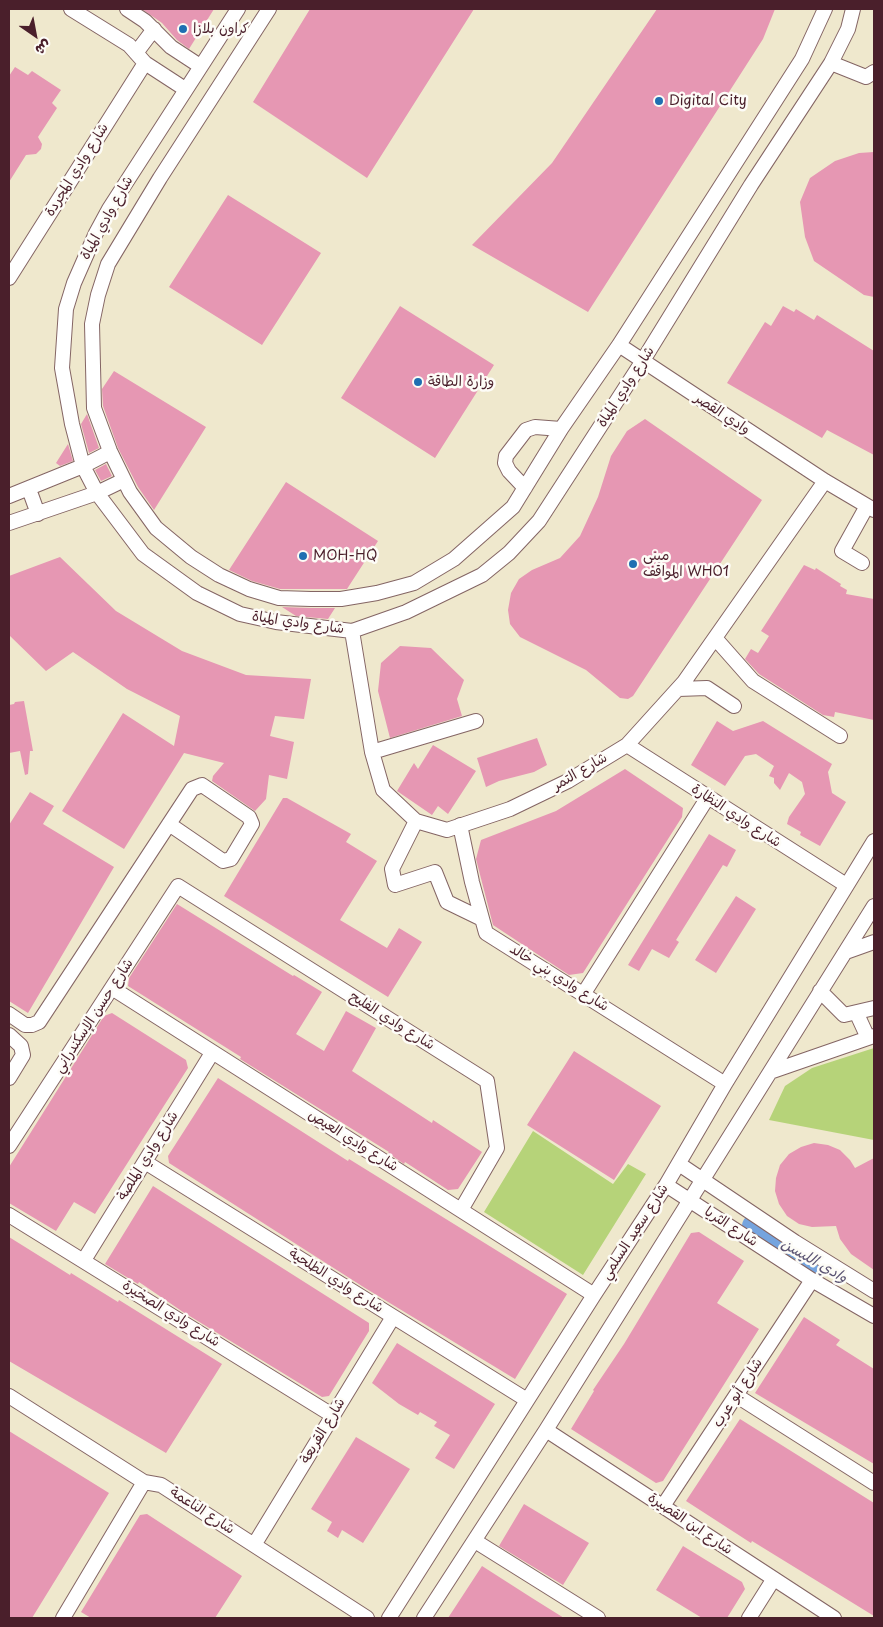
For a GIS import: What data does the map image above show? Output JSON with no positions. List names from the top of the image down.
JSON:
{
  "streets": {
    "street": [
      "شارع وادي المجردة",
      "شارع وادي المياة",
      "وادي القصر",
      "شارع التمر",
      "شارع وادي النظارة",
      "شارع وادي بني خالد",
      "شارع حسن الإسكندراني",
      "شارع وادي الفليح",
      "شارع وادي العيص",
      "شارع وادي الملصة",
      "شارع الثريا",
      "شارع سعيد السلمي",
      "شارع وادي الطلحية",
      "شارع وادي الصخيرة",
      "شارع أبو عرب",
      "شارع القريعة",
      "شارع الناعمة",
      "شارع ابن القصيرة"
    ]
  },
  "crossings": [
    ["شارع وادي المياة", "وادي القصر"],
    ["شارع وادي المياة", "شارع التمر"],
    ["وادي القصر", "شارع التمر"],
    ["شارع التمر", "شارع وادي النظارة"],
    ["شارع التمر", "شارع وادي بني خالد"],
    ["شارع وادي النظارة", "شارع سعيد السلمي"],
    ["شارع وادي بني خالد", "شارع سعيد السلمي"],
    ["شارع حسن الإسكندراني", "شارع وادي الفليح"],
    ["شارع حسن الإسكندراني", "شارع وادي العيص"],
    ["شارع وادي الفليح", "شارع وادي العيص"],
    ["شارع وادي العيص", "شارع وادي الملصة"],
    ["شارع وادي العيص", "شارع سعيد السلمي"],
    ["شارع وادي الملصة", "شارع وادي الطلحية"],
    ["شارع وادي الملصة", "شارع وادي الصخيرة"],
    ["شارع الثريا", "شارع سعيد السلمي"],
    ["شارع الثريا", "شارع أبو عرب"],
    ["شارع سعيد السلمي", "شارع وادي الطلحية"],
    ["شارع سعيد السلمي", "شارع ابن القصيرة"],
    ["شارع وادي الطلحية", "شارع القريعة"],
    ["شارع وادي الصخيرة", "شارع القريعة"],
    ["شارع أبو عرب", "شارع ابن القصيرة"],
    ["شارع القريعة", "شارع الناعمة"]
  ],
  "water": ["وادي الليسن"],
  "places": [
    "كراون بلازا",
    "Digital City",
    "وزارة الطاقة",
    "MOH-HQ",
    "مبنى المواقف WH01"
  ],
  "north": "bottom right"
}
